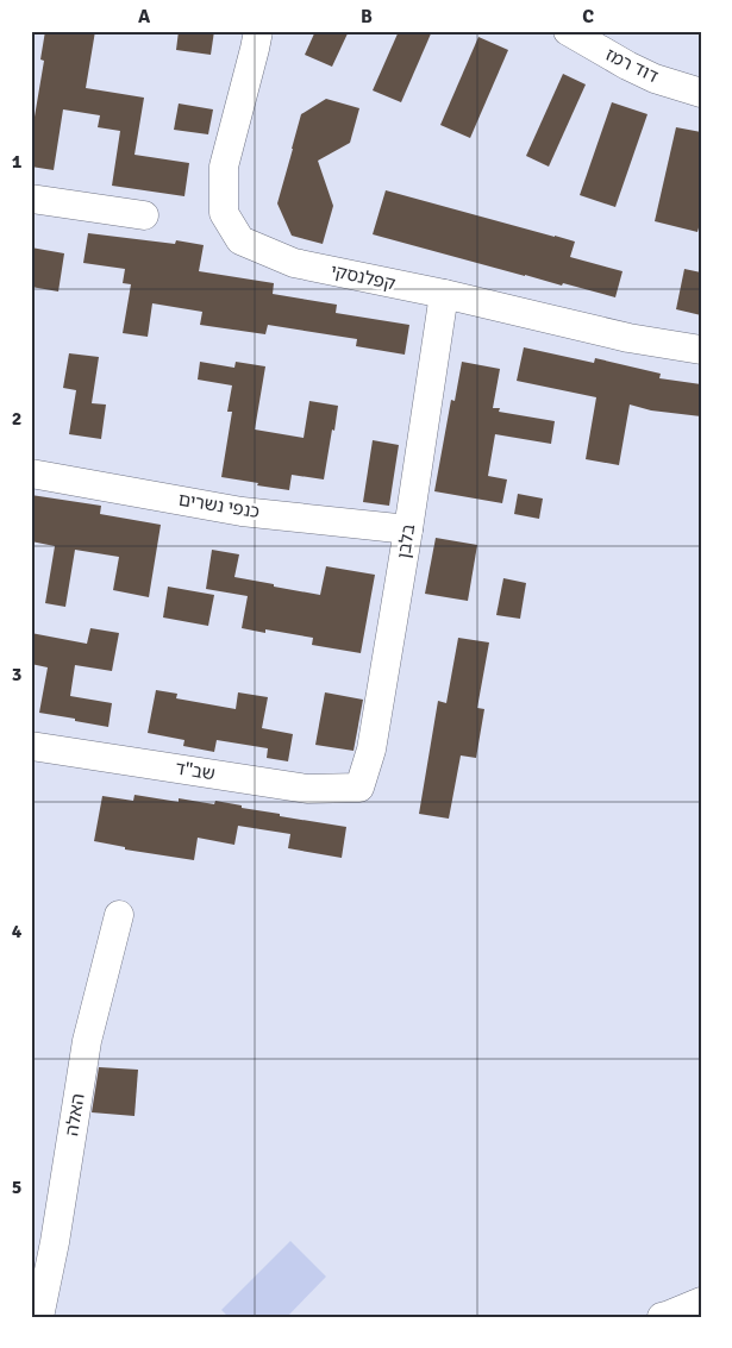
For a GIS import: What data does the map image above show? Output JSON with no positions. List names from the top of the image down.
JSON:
{
  "streets": {
    "street": [
      "דוד רמז",
      "קפלנסקי",
      "כנפי נשרים",
      "בלבן",
      "שב''ד",
      "האלה"
    ]
  },
  "crossings": [
    ["קפלנסקי", "בלבן"],
    ["כנפי נשרים", "בלבן"],
    ["בלבן", "שב''ד"]
  ],
  "grid": {
    "columns": ["A", "B", "C"],
    "rows": [
      "1",
      "2",
      "3",
      "4",
      "5"
    ]
  }
}
